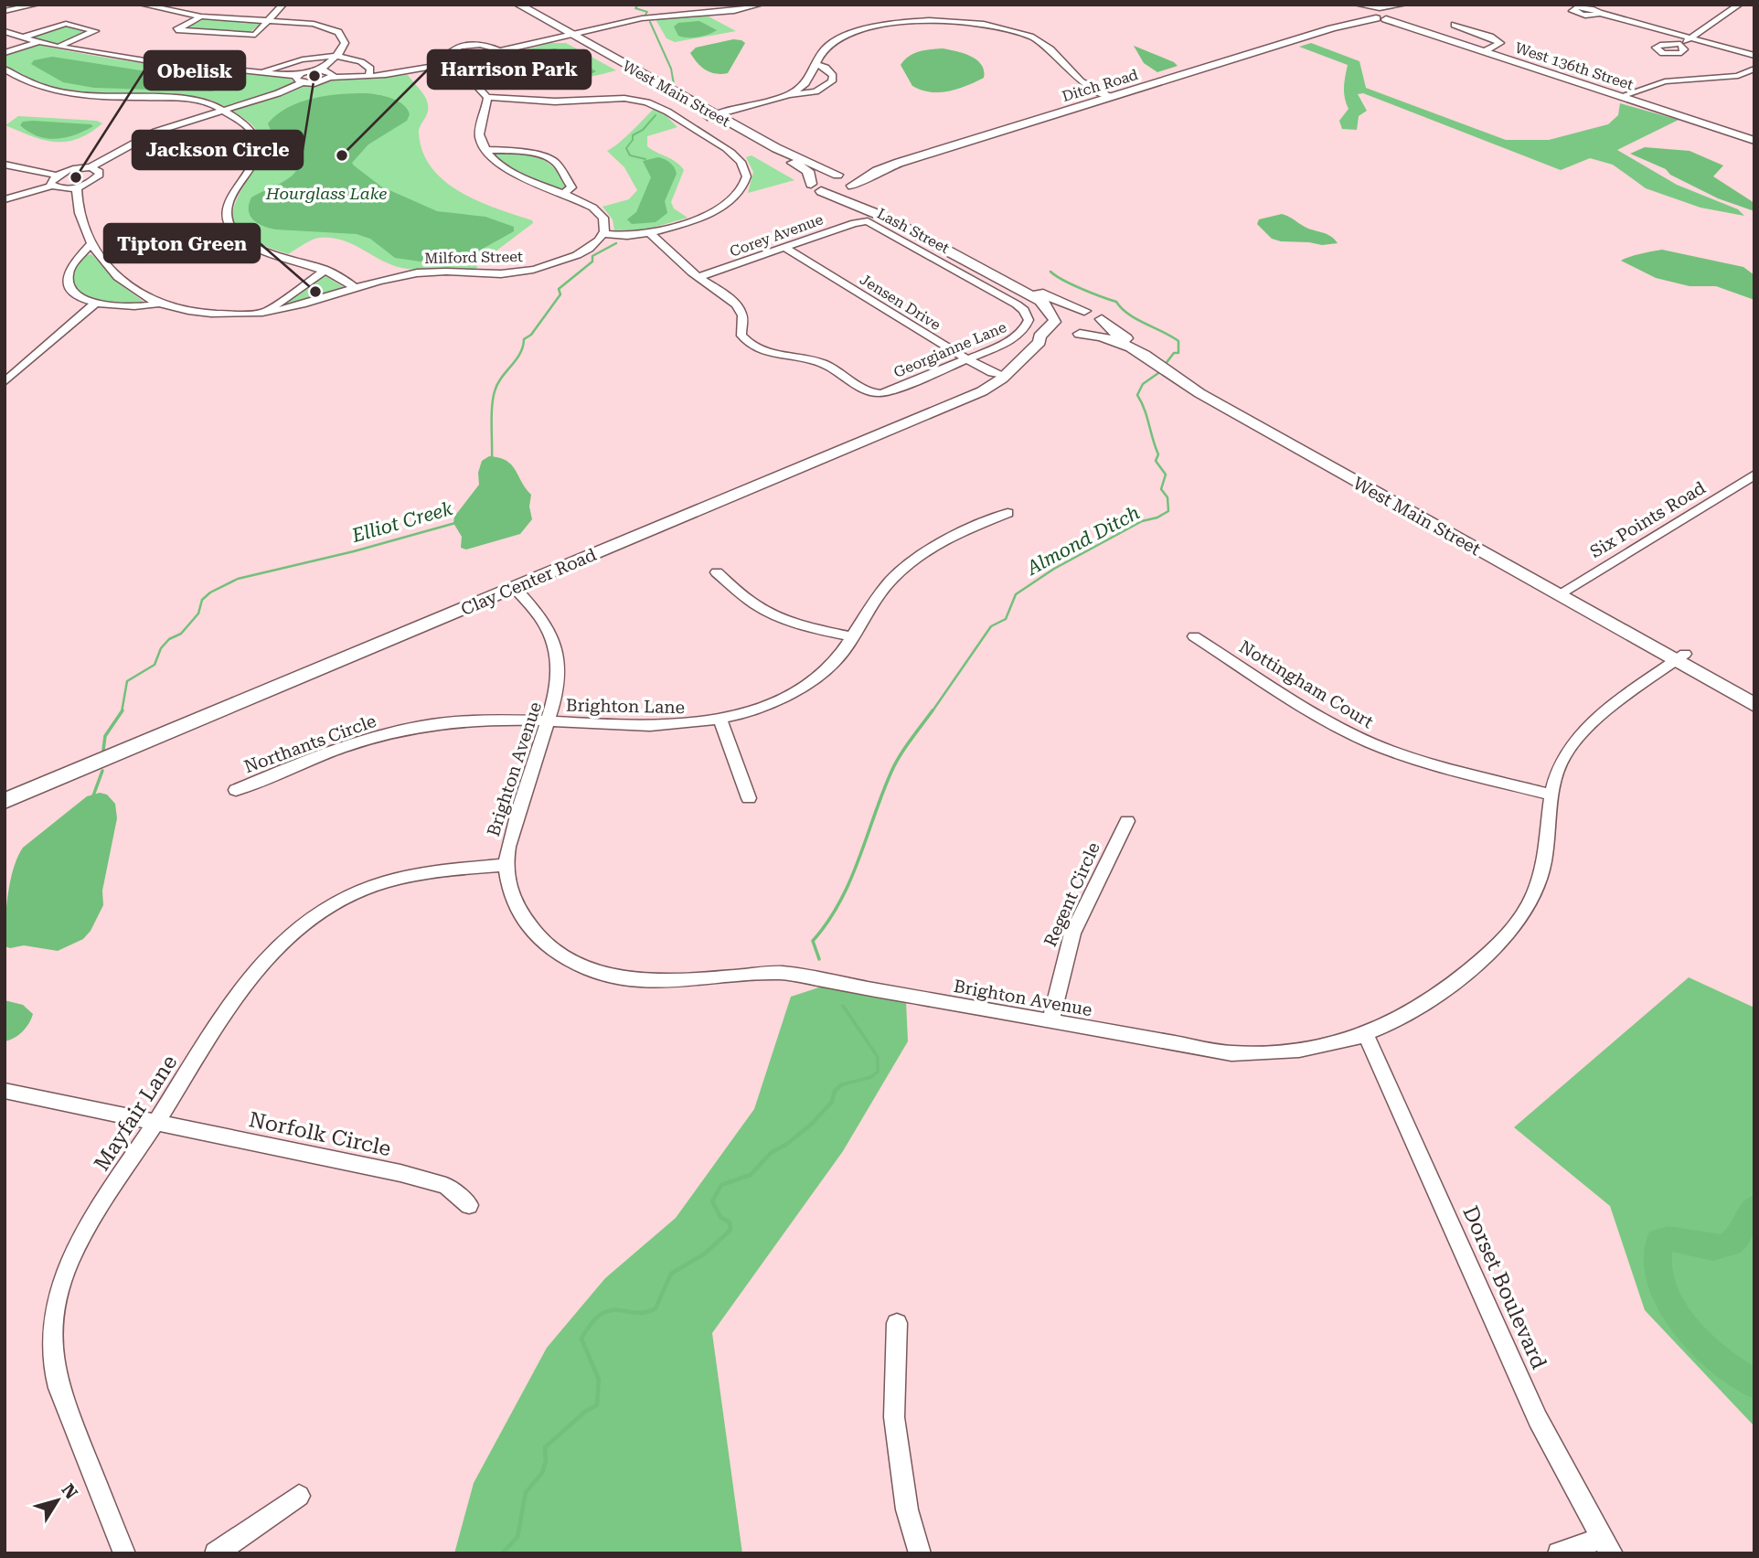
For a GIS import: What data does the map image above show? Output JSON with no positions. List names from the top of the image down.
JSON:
{
  "streets": {
    "street": [
      "West 136th Street",
      "Ditch Road",
      "West Main Street",
      "Lash Street",
      "Corey Avenue",
      "Milford Street",
      "Jensen Drive",
      "Georgianne Lane",
      "Six Points Road",
      "Clay Center Road",
      "Nottingham Court",
      "Brighton Lane",
      "Northants Circle",
      "Brighton Avenue",
      "Regent Circle",
      "Mayfair Lane",
      "Norfolk Circle",
      "Dorset Boulevard"
    ]
  },
  "crossings": [
    ["West 136th Street", "Ditch Road"],
    ["Ditch Road", "West Main Street"],
    ["West Main Street", "Lash Street"],
    ["West Main Street", "Six Points Road"],
    ["West Main Street", "Clay Center Road"],
    ["West Main Street", "Brighton Avenue"],
    ["Lash Street", "Corey Avenue"],
    ["Lash Street", "Georgianne Lane"],
    ["Corey Avenue", "Jensen Drive"],
    ["Corey Avenue", "Georgianne Lane"],
    ["Jensen Drive", "Georgianne Lane"],
    ["Jensen Drive", "Clay Center Road"],
    ["Clay Center Road", "Brighton Avenue"],
    ["Nottingham Court", "Brighton Avenue"],
    ["Brighton Lane", "Northants Circle"],
    ["Brighton Lane", "Brighton Avenue"],
    ["Northants Circle", "Brighton Avenue"],
    ["Brighton Avenue", "Regent Circle"],
    ["Brighton Avenue", "Mayfair Lane"],
    ["Brighton Avenue", "Dorset Boulevard"],
    ["Mayfair Lane", "Norfolk Circle"]
  ],
  "water": ["Hourglass Lake", "Elliot Creek", "Almond Ditch"],
  "places": [
    "Jackson Circle",
    "Harrison Park",
    "Obelisk",
    "Tipton Green"
  ],
  "north": "top right"
}
